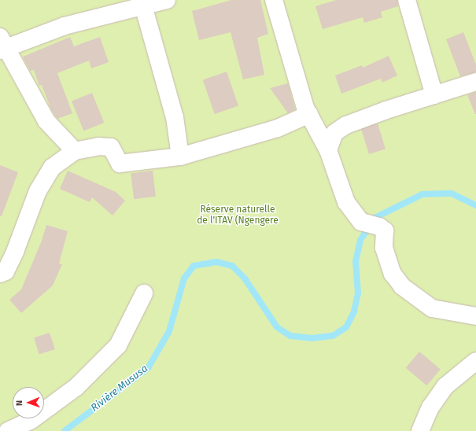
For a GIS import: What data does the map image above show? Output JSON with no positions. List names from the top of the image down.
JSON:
{
  "water": ["Rivière Mususa"],
  "parks": ["Réserve naturelle de l'ITAV (Ngengere"],
  "north": "left"
}
